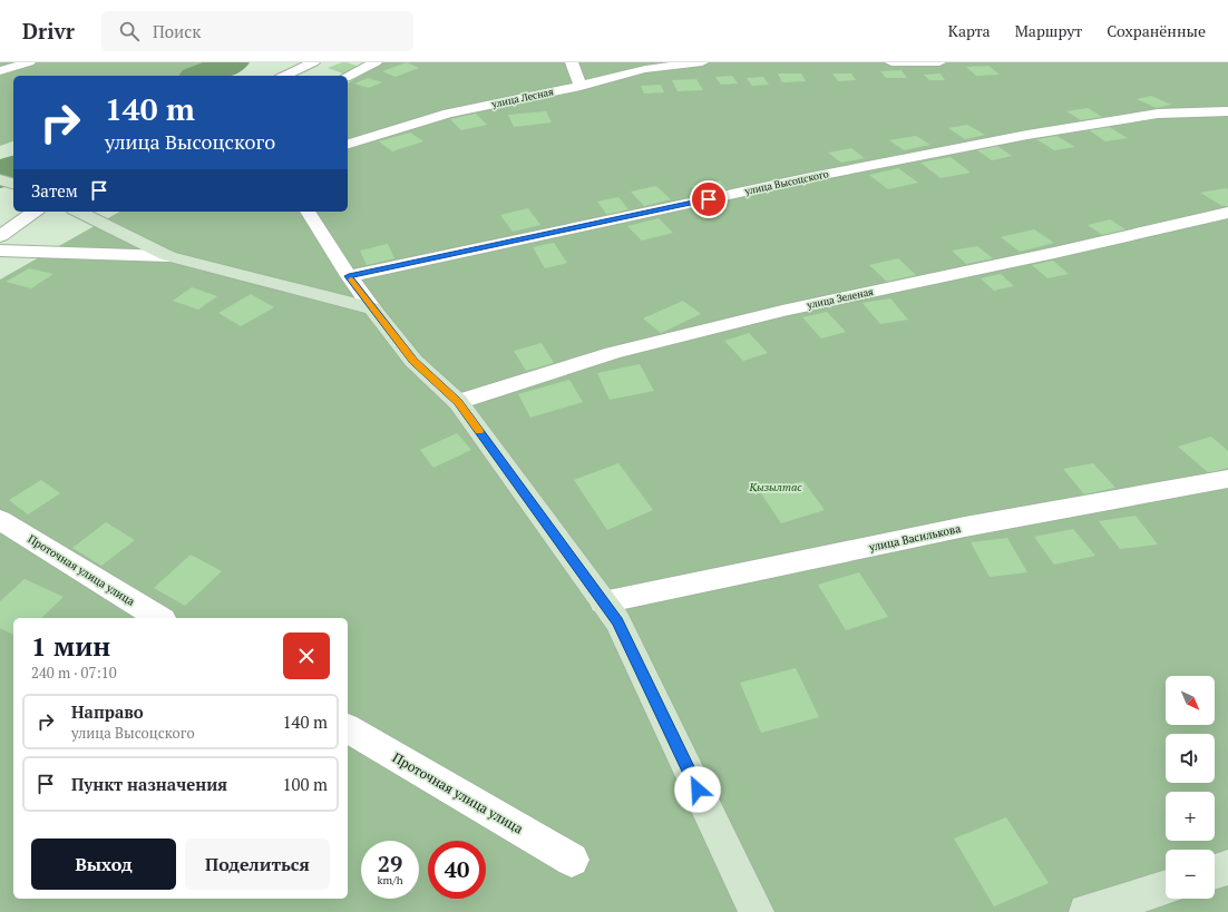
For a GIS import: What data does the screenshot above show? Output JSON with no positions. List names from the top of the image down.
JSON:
{
  "streets": {
    "street": [
      "улица Лесная",
      "улица Высоцского",
      "улица Зеленая",
      "улица Василькова",
      "Проточная улица улица"
    ]
  },
  "parks": ["Қызылтас"],
  "north": "bottom right",
  "page": {
    "header": "Drivr",
    "search": "Поиск",
    "nav": ["Карта", "Маршрут", "Сохранённые"],
    "turn": ["140 m", "улица Высоцского"],
    "then": "Затем",
    "heading": ["1 мин", "240 m · 07:10"],
    "map_buttons": ["+", "−"],
    "list": [
      {
        "name": "Направо",
        "note": "улица Высоцского",
        "value": "140 m"
      },
      {
        "name": "Пункт назначения",
        "value": "100 m"
      }
    ],
    "buttons": ["Выход", "Поделиться"],
    "speed": "29 km/h",
    "limit": "40"
  }
}
